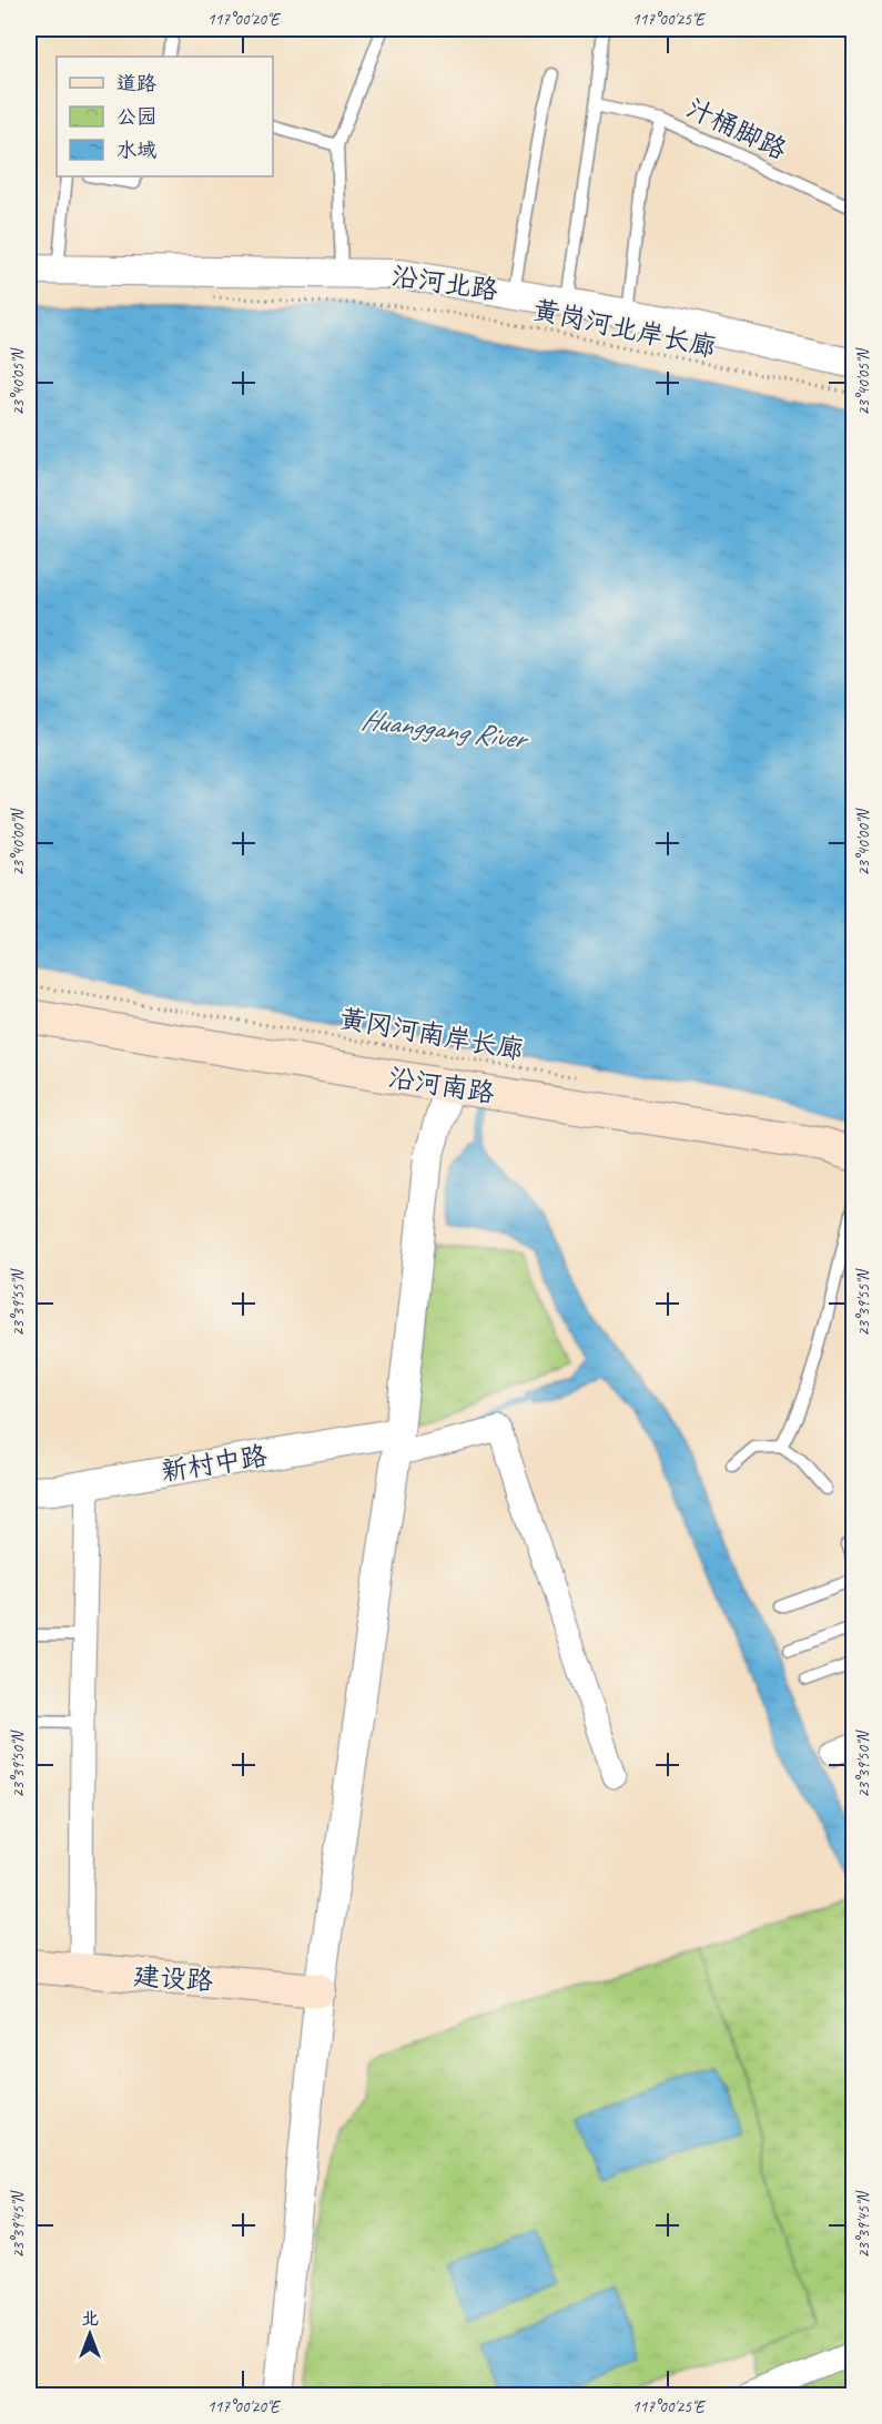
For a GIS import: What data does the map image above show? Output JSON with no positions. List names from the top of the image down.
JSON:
{
  "streets": {
    "main road": ["沿河南路", "建设路"],
    "street": ["沿河北路", "新村中路"],
    "lane": ["汁桶脚路"],
    "path": ["黄岗河北岸长廊", "黄冈河南岸长廊"]
  },
  "water": ["Huanggang River"],
  "legend": ["道路", "公园", "水域"],
  "north": "top",
  "coordinates": [
    "117°00'20\"E",
    "117°00'25\"E",
    "23°40'05\"N",
    "23°40'00\"N",
    "23°39'55\"N",
    "23°39'50\"N",
    "23°39'45\"N"
  ]
}
